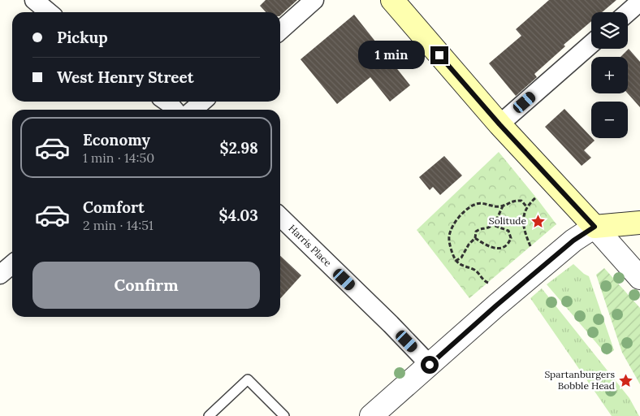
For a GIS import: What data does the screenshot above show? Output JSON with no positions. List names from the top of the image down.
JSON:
{
  "streets": {
    "street": ["Harris Place"]
  },
  "places": {
    "place": ["Solitude", "Spartanburgers Bobble Head"]
  },
  "page": {
    "map_buttons": ["+", "−"],
    "banner": ["Pickup", "West Henry Street"],
    "bubble": "1 min",
    "list": [
      {
        "name": "Economy",
        "note": "1 min · 14:50",
        "value": "$2.98"
      },
      {
        "name": "Comfort",
        "note": "2 min · 14:51",
        "value": "$4.03"
      }
    ],
    "buttons": "Confirm"
  }
}
